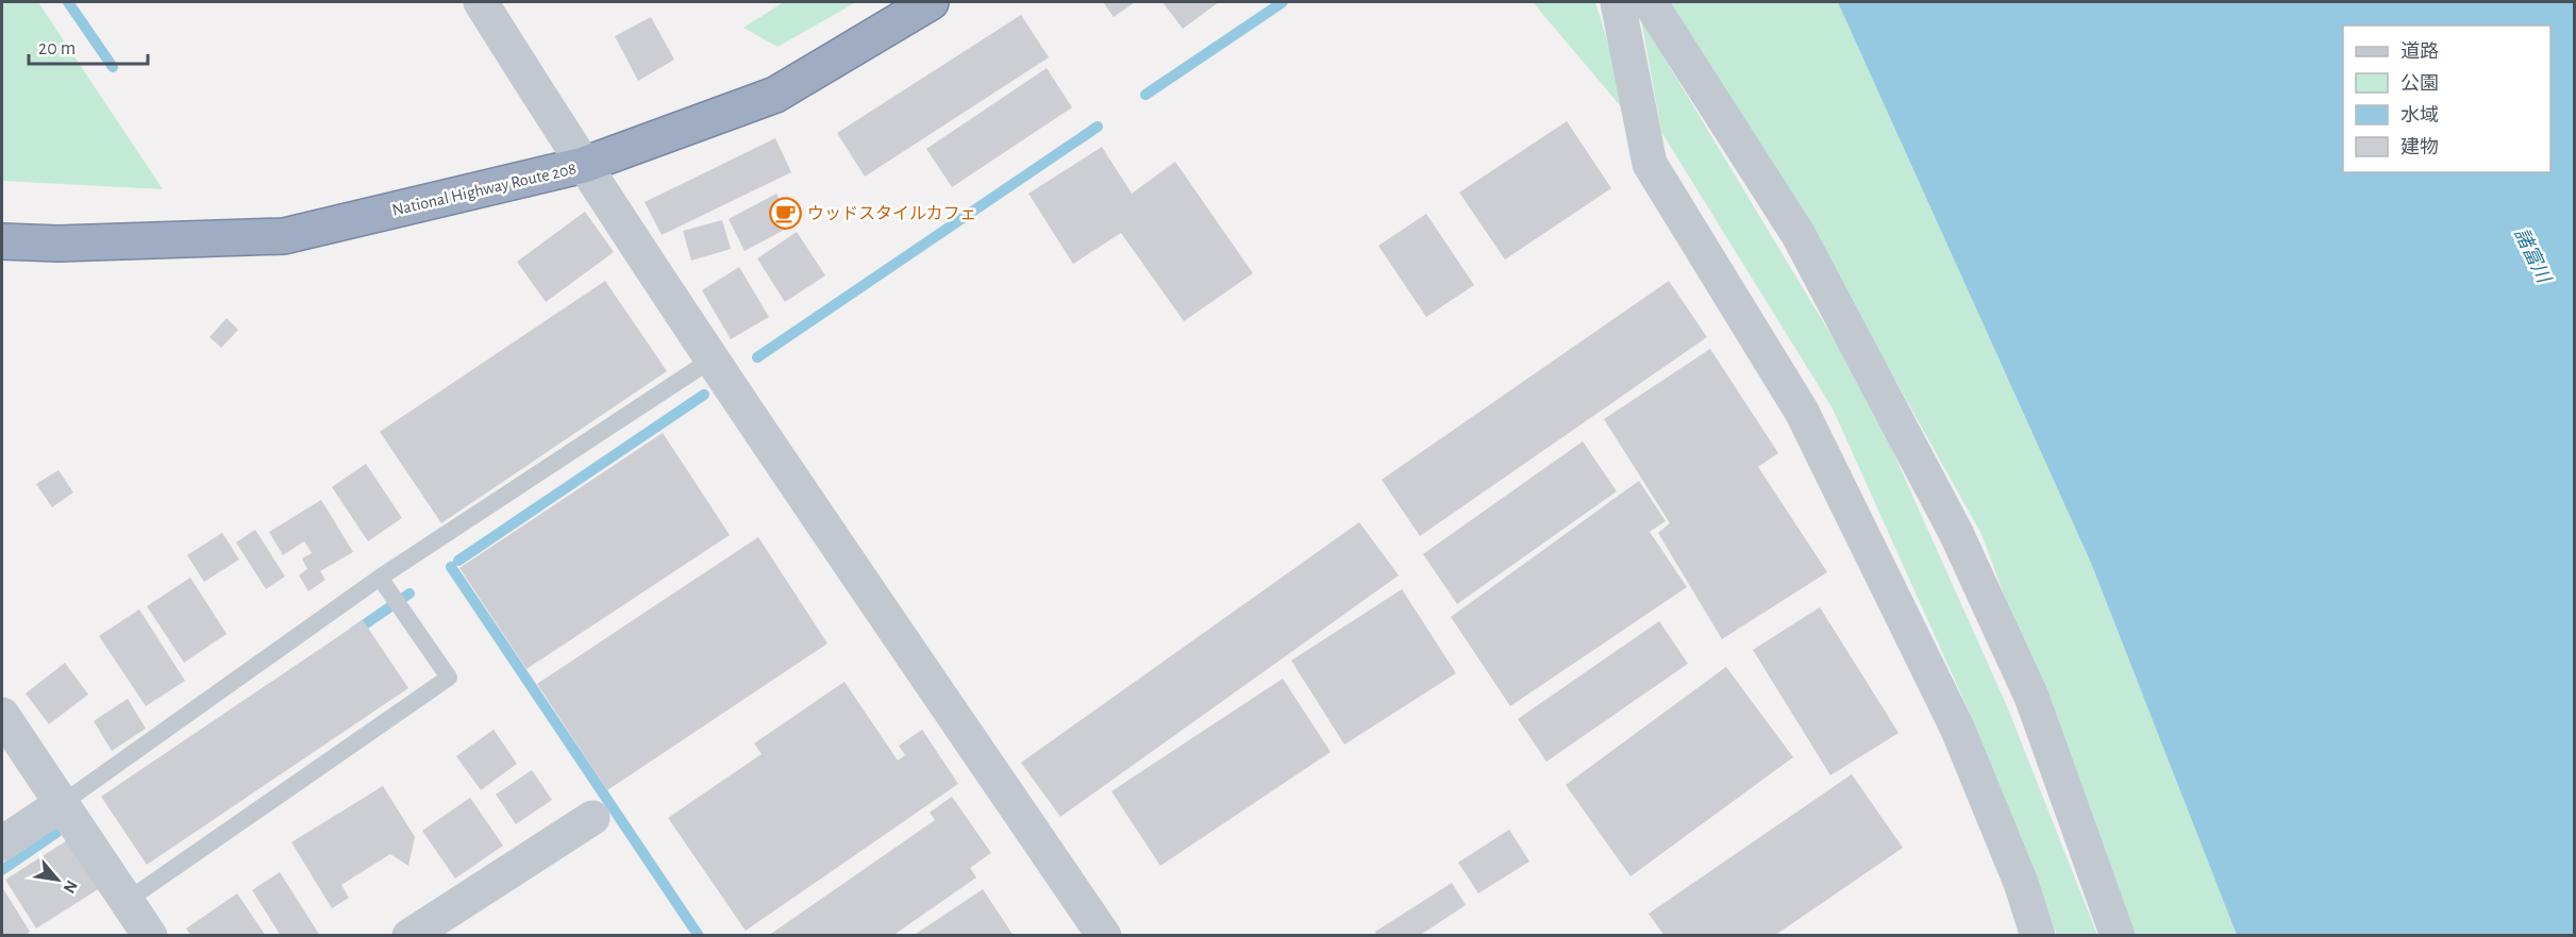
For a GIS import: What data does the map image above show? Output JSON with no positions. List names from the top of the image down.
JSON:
{
  "streets": {
    "highway": ["National Highway Route 208"]
  },
  "water": ["諸富川"],
  "places": {
    "cafe": ["ウッドスタイルカフェ"]
  },
  "legend": [
    "道路",
    "公園",
    "水域",
    "建物"
  ],
  "scale_bar": "20 m",
  "north": "bottom right"
}
